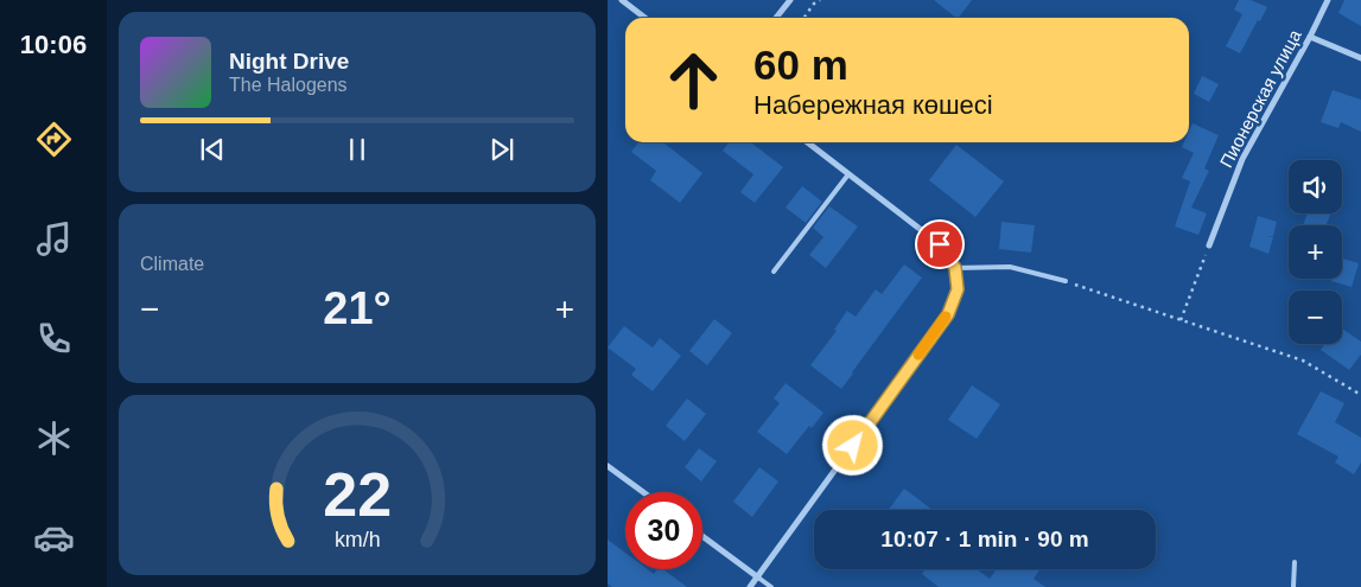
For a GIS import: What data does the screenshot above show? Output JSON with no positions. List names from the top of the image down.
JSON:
{
  "streets": {
    "street": ["Пионерская улица"]
  },
  "page": {
    "tabs": "10:06",
    "turn": ["60 m", "Набережная көшесі"],
    "song": ["Night Drive", "The Halogens"],
    "map_buttons": ["+", "−"],
    "tile": "Climate",
    "heat": ["−", "21°", "+"],
    "limit": "30",
    "trip": "10:07 · 1 min · 90 m",
    "gauge": ["22", "km/h"]
  }
}
